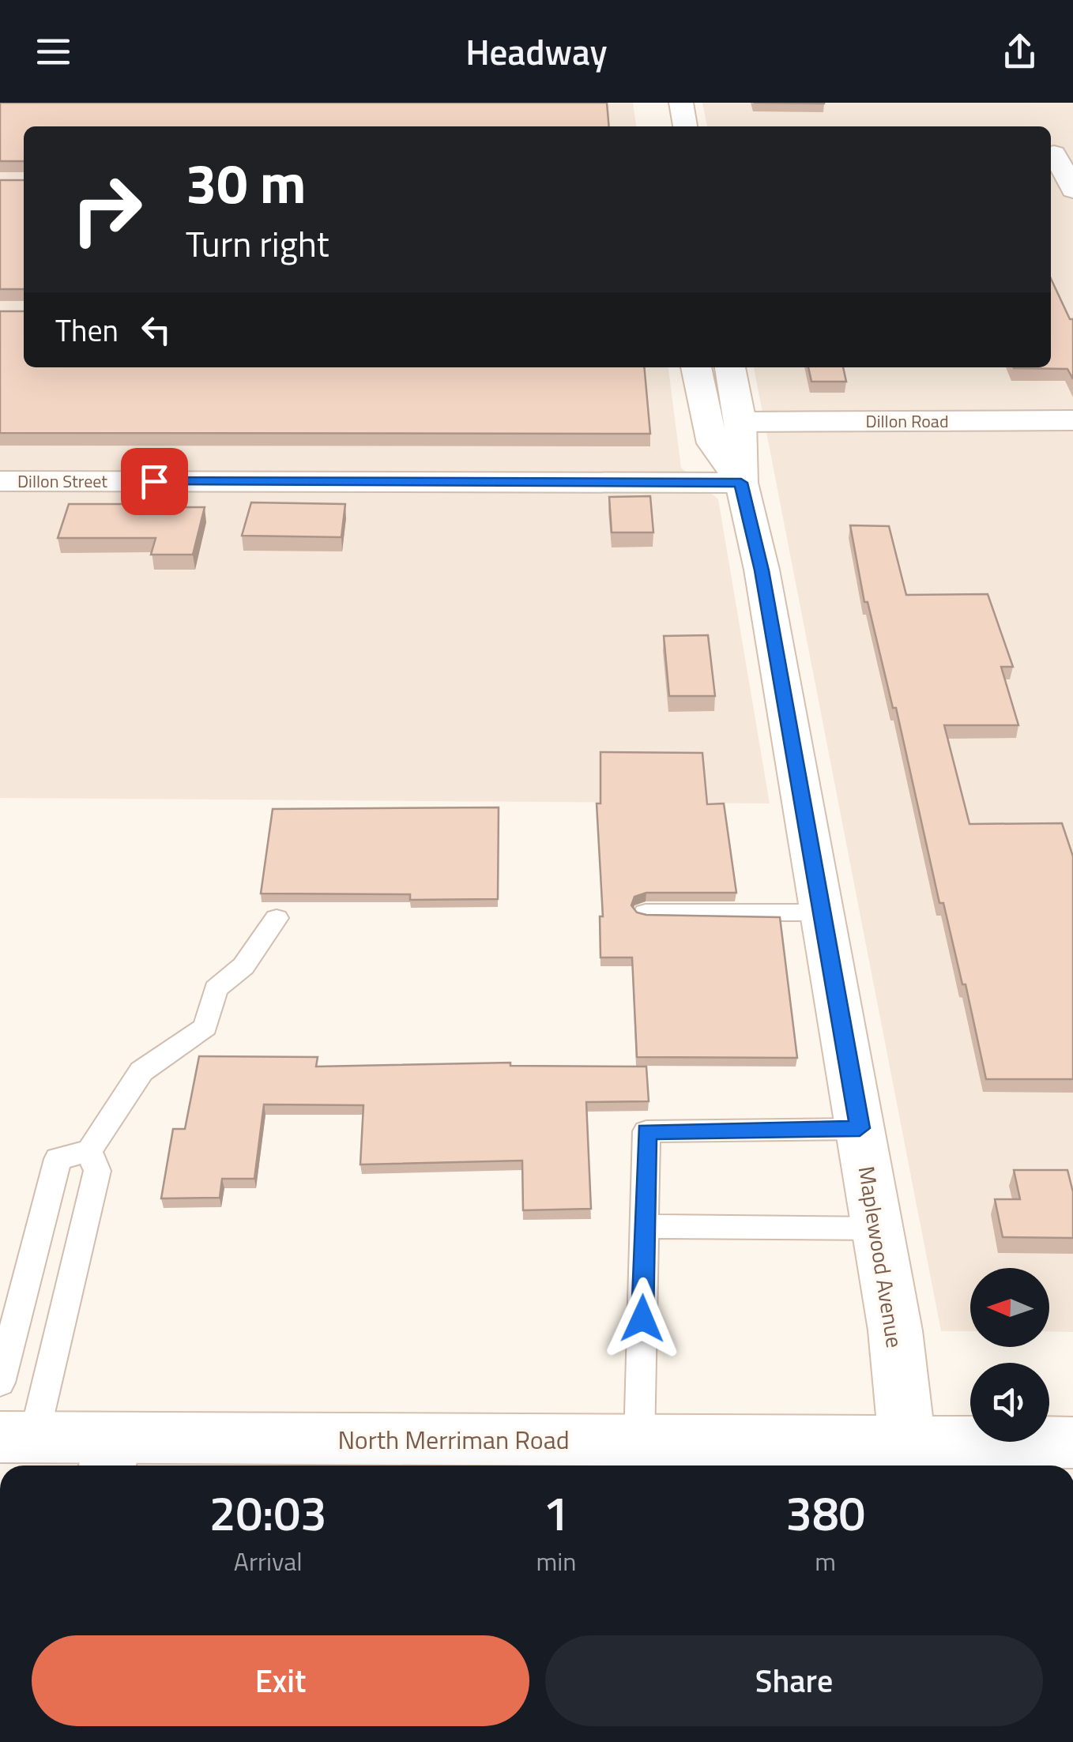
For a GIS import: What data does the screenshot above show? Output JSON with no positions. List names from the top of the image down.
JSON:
{
  "streets": {
    "street": [
      "Dillon Road",
      "Dillon Street",
      "Maplewood Avenue",
      "North Merriman Road"
    ]
  },
  "crossings": [
    ["Dillon Road", "Maplewood Avenue"],
    ["Dillon Street", "Maplewood Avenue"],
    ["Maplewood Avenue", "North Merriman Road"]
  ],
  "north": "left",
  "page": {
    "header": "Headway",
    "turn": ["30 m", "Turn right"],
    "then": "Then",
    "eta": [
      "20:03",
      "Arrival",
      "1",
      "min",
      "380",
      "m"
    ],
    "buttons": ["Exit", "Share"]
  }
}
